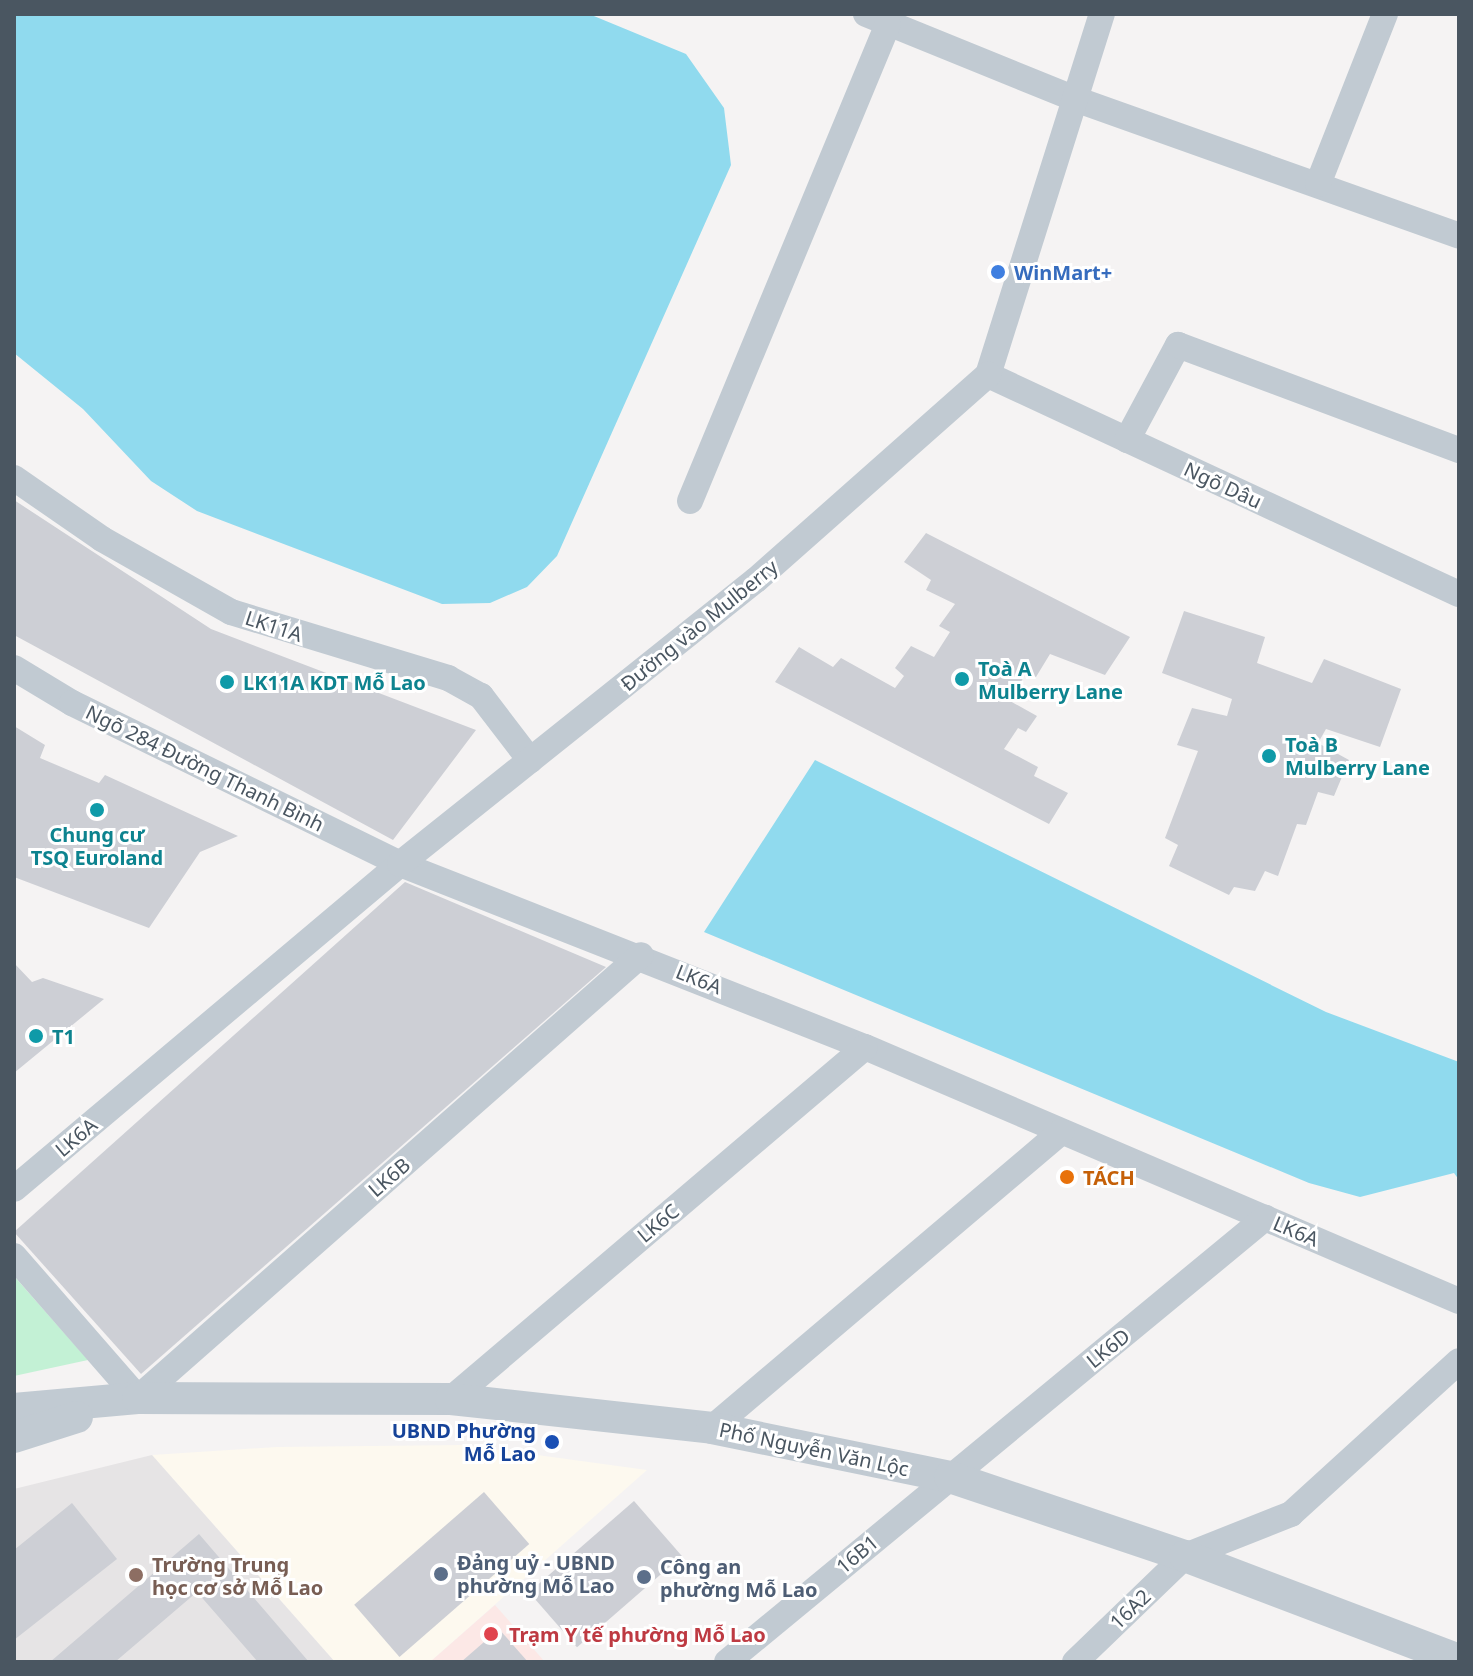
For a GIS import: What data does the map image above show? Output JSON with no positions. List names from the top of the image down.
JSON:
{
  "streets": {
    "street": [
      "Ngõ Dâu",
      "Đường vào Mulberry",
      "LK11A",
      "Ngõ 284 Đường Thanh Bình",
      "LK6A",
      "LK6B",
      "LK6C",
      "LK6D",
      "Phố Nguyễn Văn Lộc",
      "16B1",
      "16A2"
    ]
  },
  "crossings": [
    ["Ngõ Dâu", "Đường vào Mulberry"],
    ["Đường vào Mulberry", "LK11A"],
    ["Đường vào Mulberry", "Ngõ 284 Đường Thanh Bình"],
    ["Đường vào Mulberry", "LK6A"],
    ["Ngõ 284 Đường Thanh Bình", "LK6A"],
    ["LK6A", "LK6B"],
    ["LK6A", "LK6C"],
    ["LK6A", "LK6D"],
    ["LK6B", "Phố Nguyễn Văn Lộc"],
    ["LK6C", "Phố Nguyễn Văn Lộc"],
    ["LK6D", "Phố Nguyễn Văn Lộc"],
    ["LK6D", "16B1"],
    ["Phố Nguyễn Văn Lộc", "16B1"],
    ["Phố Nguyễn Văn Lộc", "16A2"]
  ],
  "places": [
    "WinMart+",
    "Toà A Mulberry Lane",
    "LK11A KDT Mỗ Lao",
    "Toà B Mulberry Lane",
    "Chung cư TSQ Euroland",
    "T1",
    "TÁCH",
    "UBND Phường Mỗ Lao",
    "Đảng uỷ - UBND phường Mỗ Lao",
    "Trường Trung học cơ sở Mỗ Lao",
    "Công an phường Mỗ Lao",
    "Trạm Y tế phường Mỗ Lao"
  ]
}
